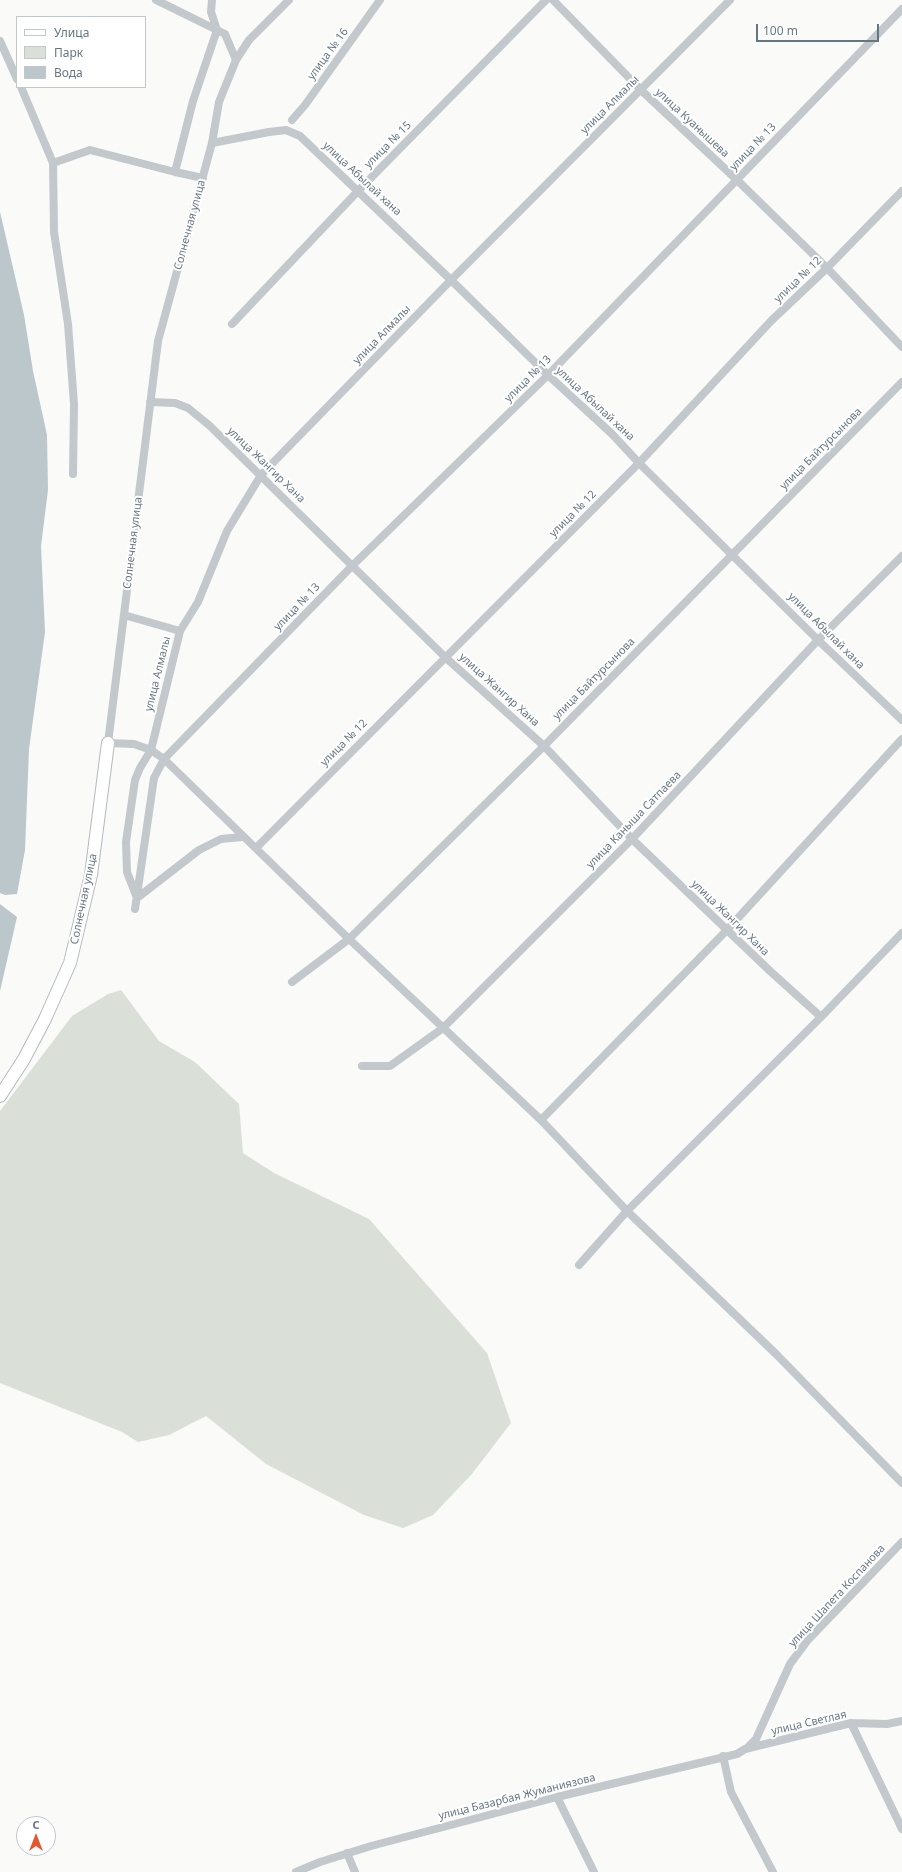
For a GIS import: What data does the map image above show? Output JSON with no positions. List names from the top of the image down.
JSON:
{
  "streets": {
    "street": [
      "улица № 16",
      "улица Алмалы",
      "улица Куанышева",
      "улица № 15",
      "улица № 13",
      "улица Абылай хана",
      "Солнечная улица",
      "улица № 12",
      "улица Байтурсынова",
      "улица Жангир Хана",
      "улица Каныша Сатпаева",
      "улица Шапета Коспанова",
      "улица Светлая",
      "улица Базарбая Жуманиязова"
    ]
  },
  "crossings": [
    ["улица Алмалы", "улица Куанышева"],
    ["улица Алмалы", "улица № 13"],
    ["улица Алмалы", "улица Абылай хана"],
    ["улица Алмалы", "улица Жангир Хана"],
    ["улица Куанышева", "улица № 13"],
    ["улица Куанышева", "улица № 12"],
    ["улица № 15", "улица Абылай хана"],
    ["улица № 13", "улица Абылай хана"],
    ["улица № 13", "улица Жангир Хана"],
    ["улица Абылай хана", "Солнечная улица"],
    ["улица Абылай хана", "улица № 12"],
    ["улица Абылай хана", "улица Байтурсынова"],
    ["улица Абылай хана", "улица Каныша Сатпаева"],
    ["Солнечная улица", "улица Жангир Хана"],
    ["улица № 12", "улица Жангир Хана"],
    ["улица Байтурсынова", "улица Жангир Хана"],
    ["улица Жангир Хана", "улица Каныша Сатпаева"],
    ["улица Шапета Коспанова", "улица Светлая"],
    ["улица Шапета Коспанова", "улица Базарбая Жуманиязова"],
    ["улица Светлая", "улица Базарбая Жуманиязова"]
  ],
  "legend": ["Улица", "Парк", "Вода"],
  "scale_bar": "100 m",
  "north": "top"
}
